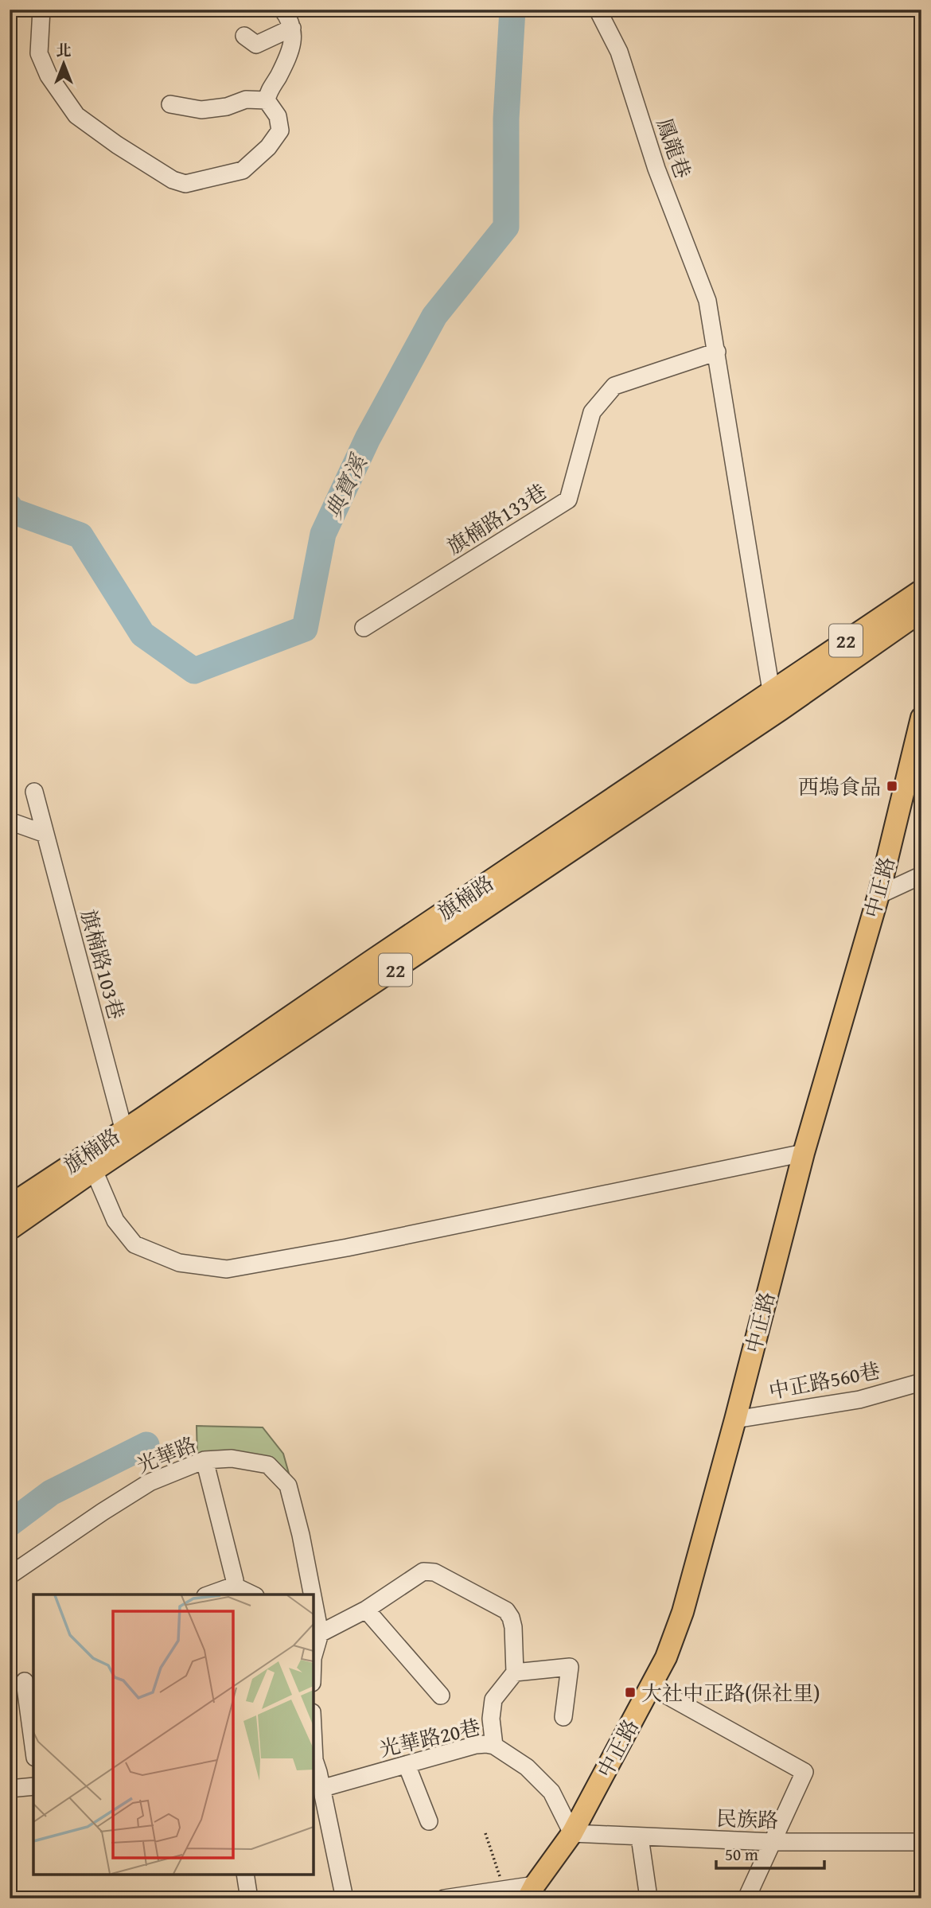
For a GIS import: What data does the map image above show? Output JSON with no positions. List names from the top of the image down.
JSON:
{
  "streets": {
    "main road": ["22", "中正路", "旗楠路"],
    "street": [
      "鳳龍巷",
      "旗楠路133巷",
      "旗楠路103巷",
      "中正路560巷",
      "光華路",
      "光華路20巷",
      "民族路"
    ]
  },
  "crossings": [
    ["鳳龍巷", "旗楠路133巷"],
    ["中正路", "旗楠路"],
    ["中正路", "中正路560巷"],
    ["中正路", "民族路"],
    ["旗楠路", "旗楠路103巷"]
  ],
  "water": ["典寶溪"],
  "places": {
    "transit": ["西塢食品", "大社中正路(保社里)"]
  },
  "scale_bar": "50 m",
  "north": "top"
}
